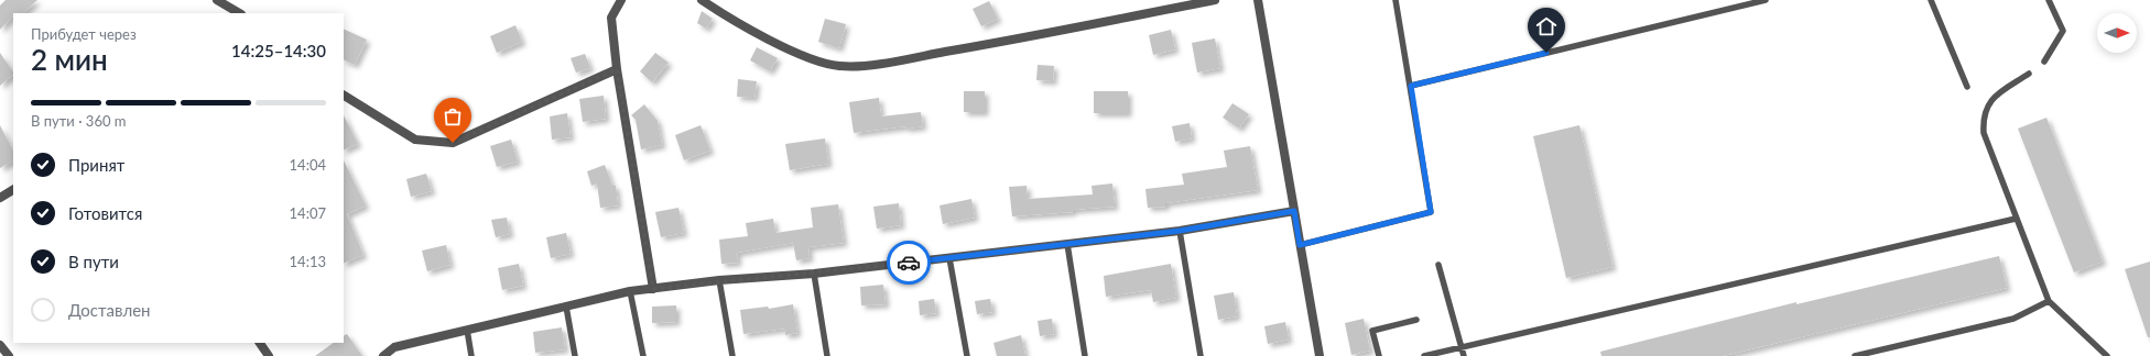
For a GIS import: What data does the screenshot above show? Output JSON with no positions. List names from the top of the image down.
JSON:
{
  "north": "right",
  "page": {
    "heading": ["2 мин", "Прибудет через", "14:25–14:30"],
    "bar": "В пути · 360 m",
    "list": [
      ["Принят", "14:04"],
      ["Готовится", "14:07"],
      ["В пути", "14:13"],
      "Доставлен"
    ]
  }
}
